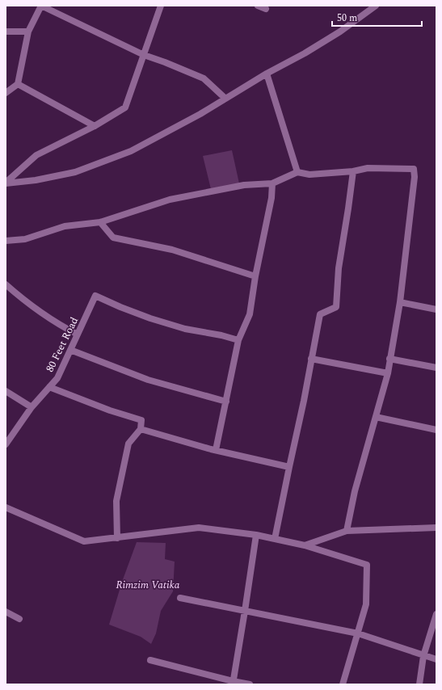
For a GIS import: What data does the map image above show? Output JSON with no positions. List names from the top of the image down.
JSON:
{
  "streets": {
    "street": ["80 Feet Road"]
  },
  "parks": ["Rimzim Vatika"],
  "scale_bar": "50 m"
}
